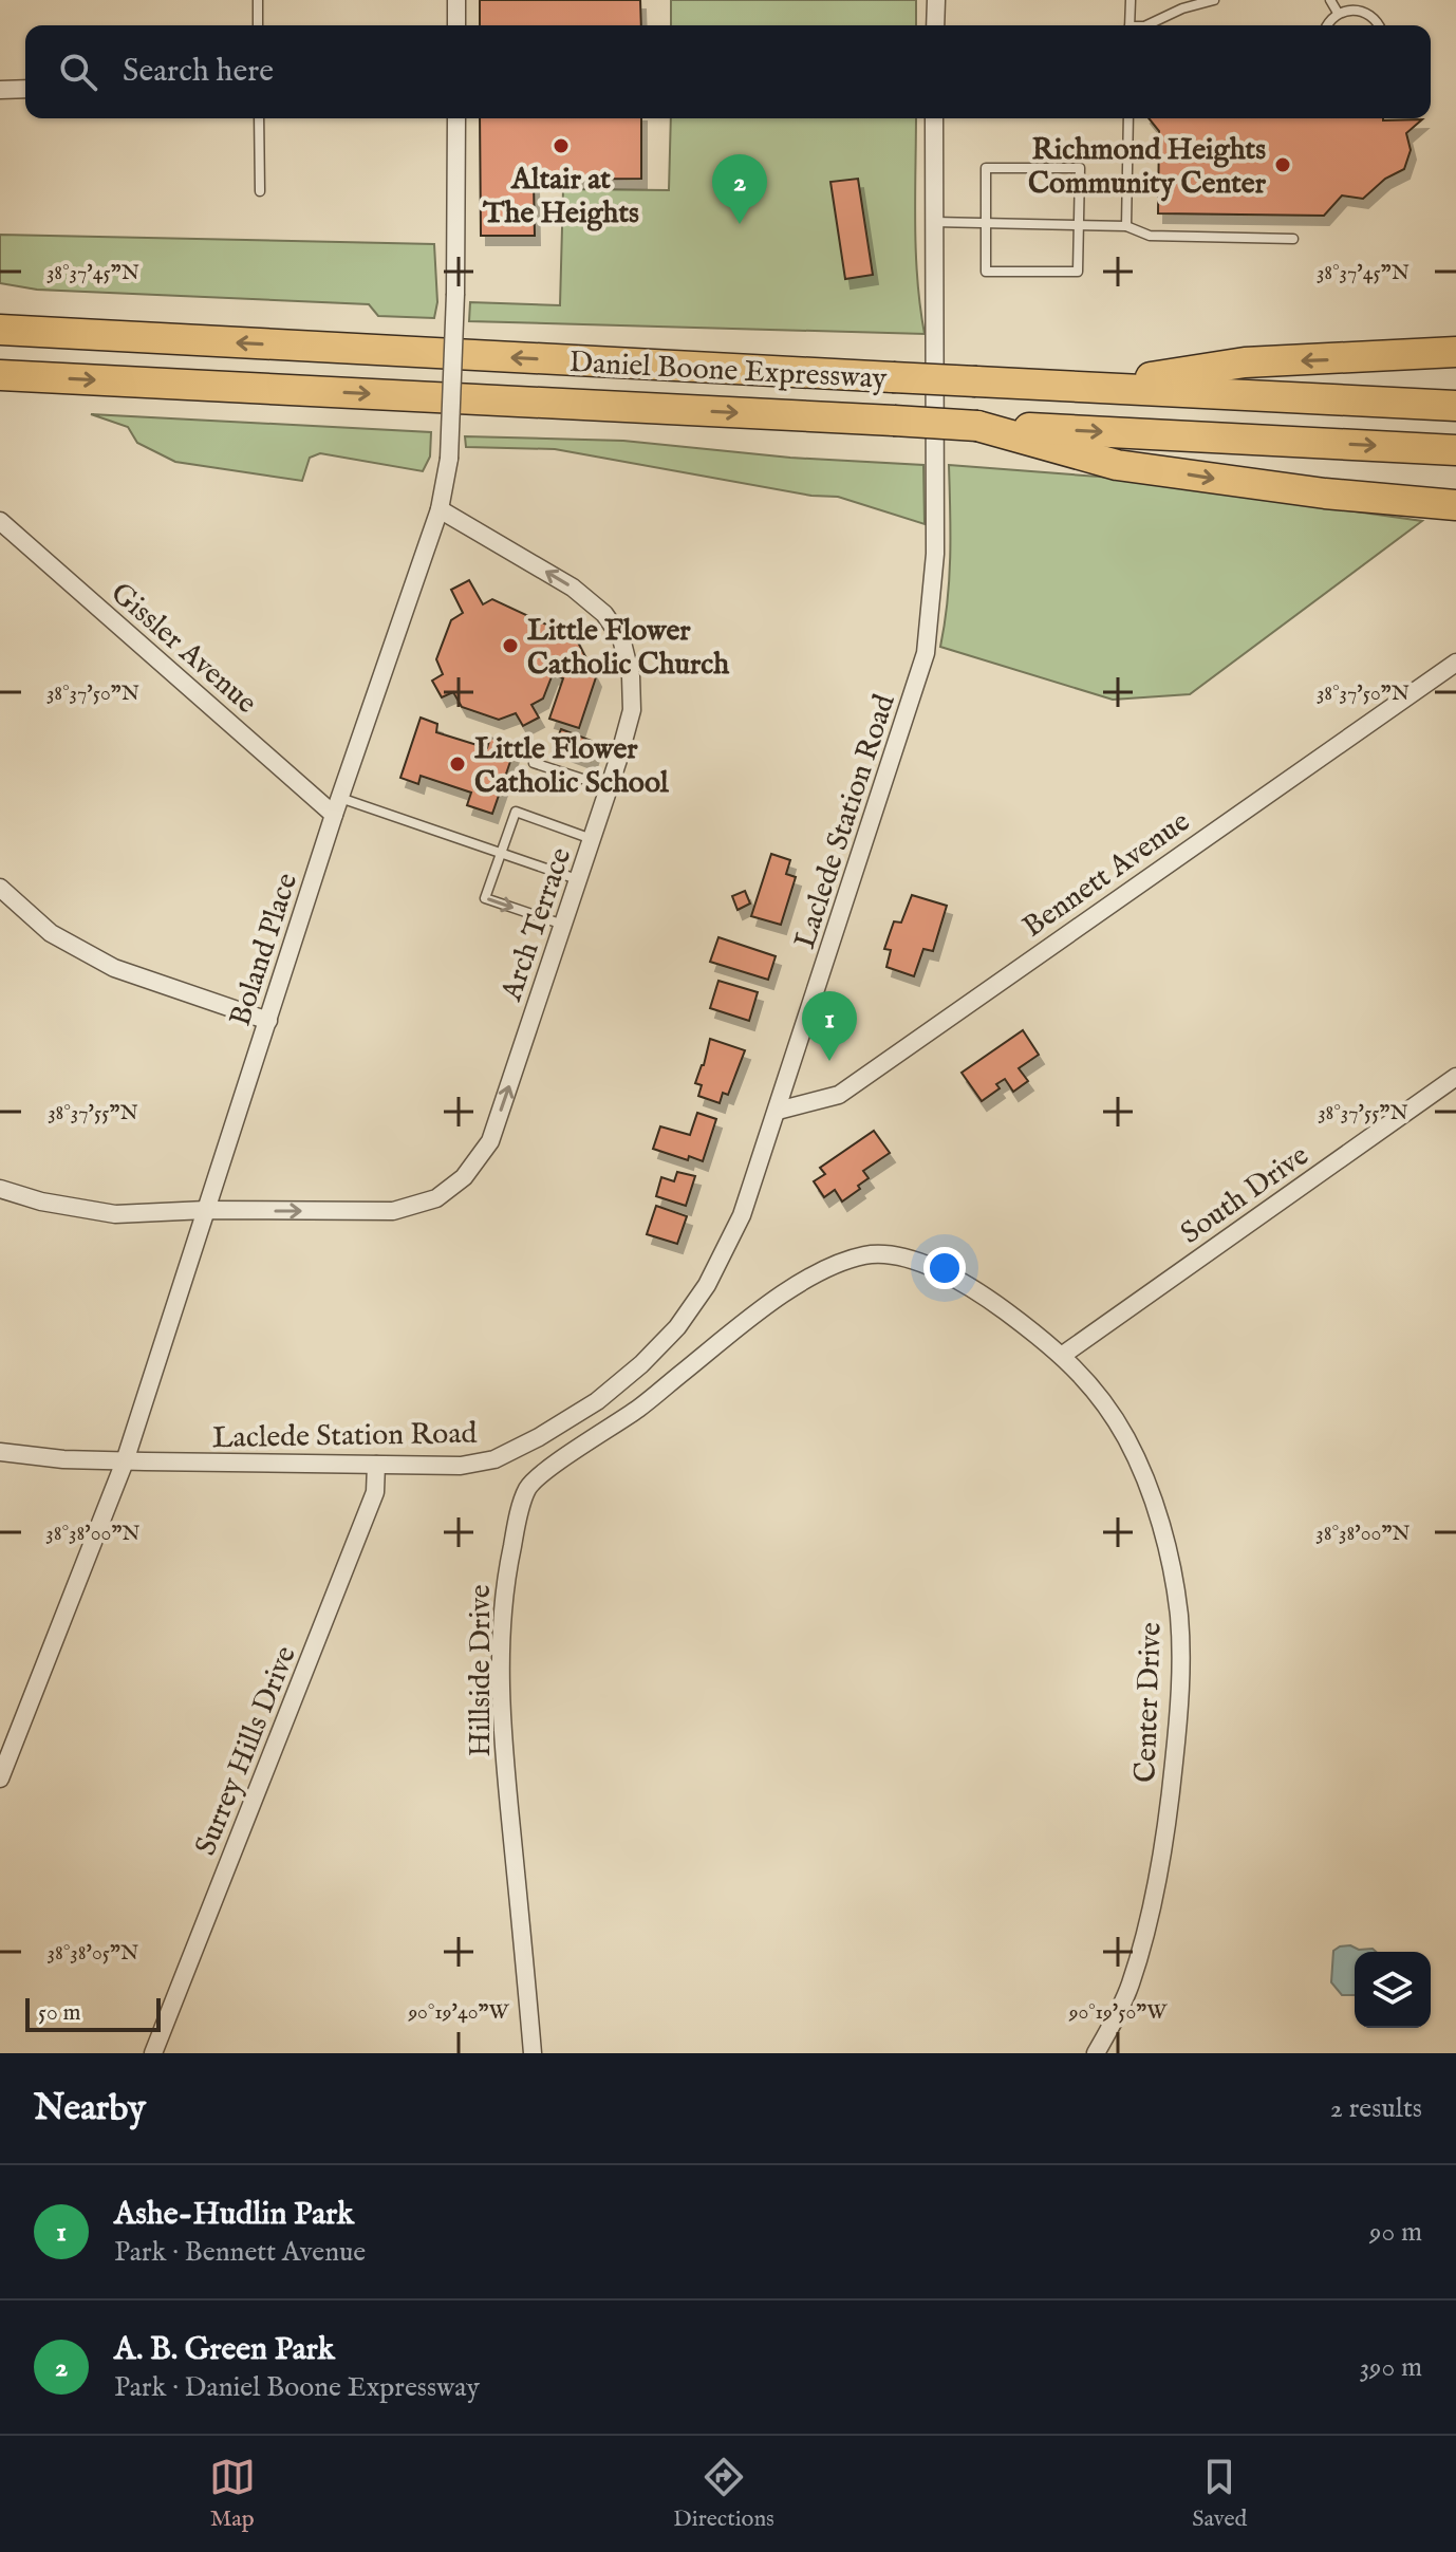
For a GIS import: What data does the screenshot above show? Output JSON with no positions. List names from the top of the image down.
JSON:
{
  "streets": {
    "highway": ["Daniel Boone Expressway"],
    "street": [
      "Gissler Avenue",
      "Laclede Station Road",
      "Bennett Avenue",
      "Arch Terrace",
      "Boland Place",
      "South Drive",
      "Hillside Drive",
      "Center Drive",
      "Surrey Hills Drive"
    ]
  },
  "crossings": [
    ["Gissler Avenue", "Boland Place"],
    ["Laclede Station Road", "Bennett Avenue"],
    ["Laclede Station Road", "Boland Place"],
    ["Laclede Station Road", "Surrey Hills Drive"],
    ["Arch Terrace", "Boland Place"],
    ["South Drive", "Center Drive"],
    ["Hillside Drive", "Center Drive"]
  ],
  "places": [
    "Altair at The Heights",
    "Richmond Heights Community Center",
    "Little Flower Catholic Church",
    "Little Flower Catholic School"
  ],
  "scale_bar": "50 m",
  "page": {
    "search": "Search here",
    "pins": ["2", "1"],
    "scale": "50 m",
    "heading": ["Nearby", "2 results"],
    "list": [
      {
        "mark": "1",
        "name": "Ashe-Hudlin Park",
        "note": "Park · Bennett Avenue",
        "value": "90 m"
      },
      {
        "mark": "2",
        "name": "A. B. Green Park",
        "note": "Park · Daniel Boone Expressway",
        "value": "390 m"
      }
    ],
    "nav": ["Map", "Directions", "Saved"]
  },
  "coordinates": [
    "38°37'45\"N",
    "38°37'50\"N",
    "38°37'55\"N",
    "38°38'00\"N",
    "38°38'05\"N",
    "90°19'40\"W",
    "90°19'50\"W"
  ]
}
